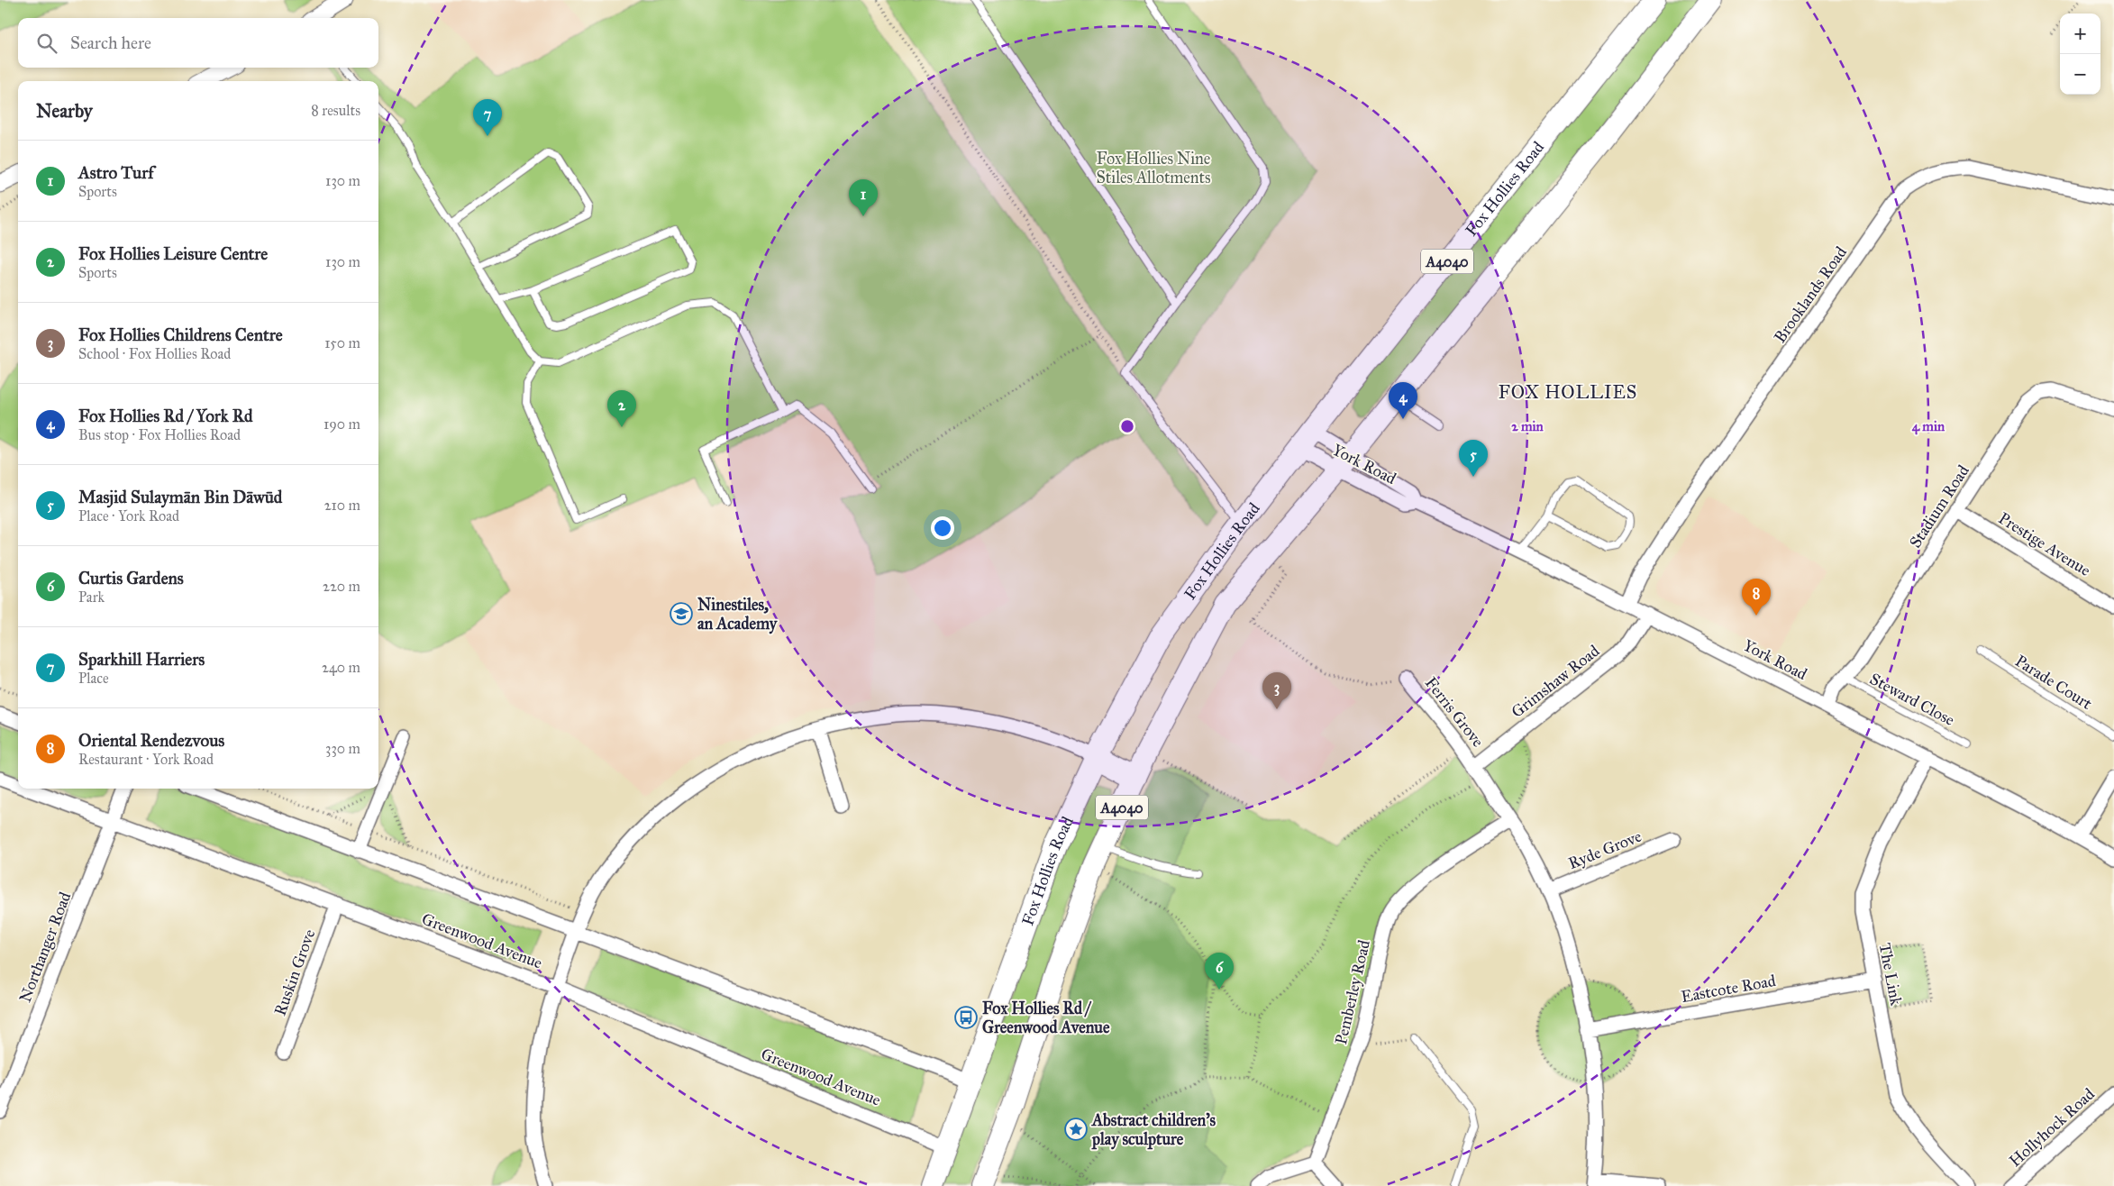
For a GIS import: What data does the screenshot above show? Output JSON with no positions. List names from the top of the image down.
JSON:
{
  "streets": {
    "main road": ["Fox Hollies Road", "A4040"],
    "street": [
      "Brooklands Road",
      "York Road",
      "Stadium Road",
      "Prestige Avenue",
      "Grimshaw Road",
      "Ferris Grove",
      "Ryde Grove",
      "Greenwood Avenue",
      "Northanger Road",
      "Ruskin Grove",
      "The Link",
      "Eastcote Road",
      "Pemberley Road",
      "Hollyhock Road"
    ],
    "lane": ["Parade Court", "Steward Close"]
  },
  "crossings": [
    ["Fox Hollies Road", "York Road"],
    ["Fox Hollies Road", "Greenwood Avenue"],
    ["Brooklands Road", "York Road"],
    ["York Road", "Stadium Road"],
    ["York Road", "Grimshaw Road"],
    ["York Road", "The Link"],
    ["Stadium Road", "Prestige Avenue"],
    ["Stadium Road", "Steward Close"],
    ["Grimshaw Road", "Ferris Grove"],
    ["Ferris Grove", "Ryde Grove"],
    ["Ferris Grove", "Eastcote Road"],
    ["Ferris Grove", "Pemberley Road"],
    ["Greenwood Avenue", "Northanger Road"],
    ["Greenwood Avenue", "Ruskin Grove"],
    ["The Link", "Eastcote Road"]
  ],
  "districts": ["FOX HOLLIES"],
  "parks": ["Fox Hollies Nine Stiles Allotments"],
  "places": {
    "school or university": ["Ninestiles, an Academy"],
    "bus stop": ["Fox Hollies Rd / Greenwood Avenue"],
    "place": ["Abstract children’s play sculpture"]
  },
  "page": {
    "map_buttons": ["+", "−"],
    "search": "Search here",
    "heading": ["Nearby", "8 results"],
    "pins": [
      "7",
      "1",
      "4",
      "2",
      "5",
      "8",
      "3",
      "6"
    ],
    "list": [
      {
        "mark": "1",
        "name": "Astro Turf",
        "note": "Sports",
        "value": "130 m"
      },
      {
        "mark": "2",
        "name": "Fox Hollies Leisure Centre",
        "note": "Sports",
        "value": "130 m"
      },
      {
        "mark": "3",
        "name": "Fox Hollies Childrens Centre",
        "note": "School · Fox Hollies Road",
        "value": "150 m"
      },
      {
        "mark": "4",
        "name": "Fox Hollies Rd / York Rd",
        "note": "Bus stop · Fox Hollies Road",
        "value": "190 m"
      },
      {
        "mark": "5",
        "name": "Masjid Sulaymān Bin Dāwūd",
        "note": "Place · York Road",
        "value": "210 m"
      },
      {
        "mark": "6",
        "name": "Curtis Gardens",
        "note": "Park",
        "value": "220 m"
      },
      {
        "mark": "7",
        "name": "Sparkhill Harriers",
        "note": "Place",
        "value": "240 m"
      },
      {
        "mark": "8",
        "name": "Oriental Rendezvous",
        "note": "Restaurant · York Road",
        "value": "330 m"
      }
    ]
  },
  "rings": ["2 min", "4 min"]
}
